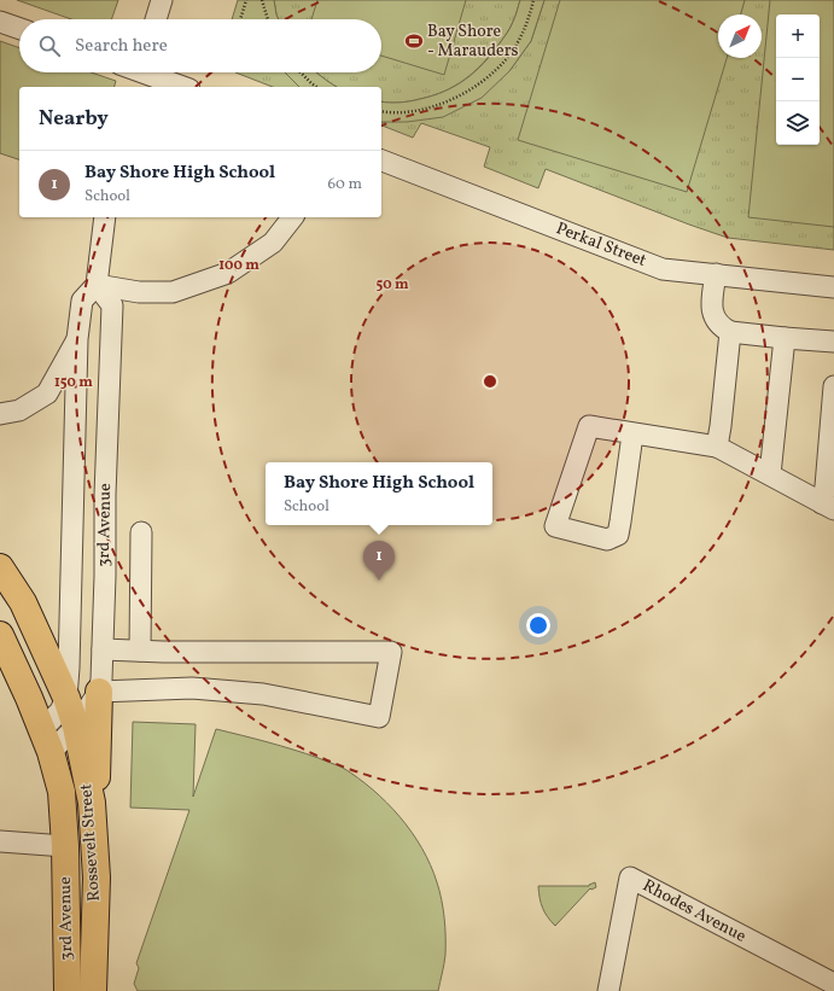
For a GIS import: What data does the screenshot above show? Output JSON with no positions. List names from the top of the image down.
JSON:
{
  "streets": {
    "main road": ["3rd Avenue", "Rossevelt Street"],
    "street": ["Perkal Street", "Rhodes Avenue"]
  },
  "crossings": [
    ["3rd Avenue", "Rossevelt Street"]
  ],
  "places": {
    "sports": ["Bay Shore - Marauders"]
  },
  "north": "top right",
  "page": {
    "map_buttons": ["+", "−"],
    "search": "Search here",
    "heading": "Nearby",
    "list": [
      {
        "mark": "1",
        "name": "Bay Shore High School",
        "note": "School",
        "value": "60 m"
      }
    ],
    "popup": ["Bay Shore High School", "School"],
    "pins": "1"
  },
  "rings": ["100 m", "50 m", "150 m"]
}
